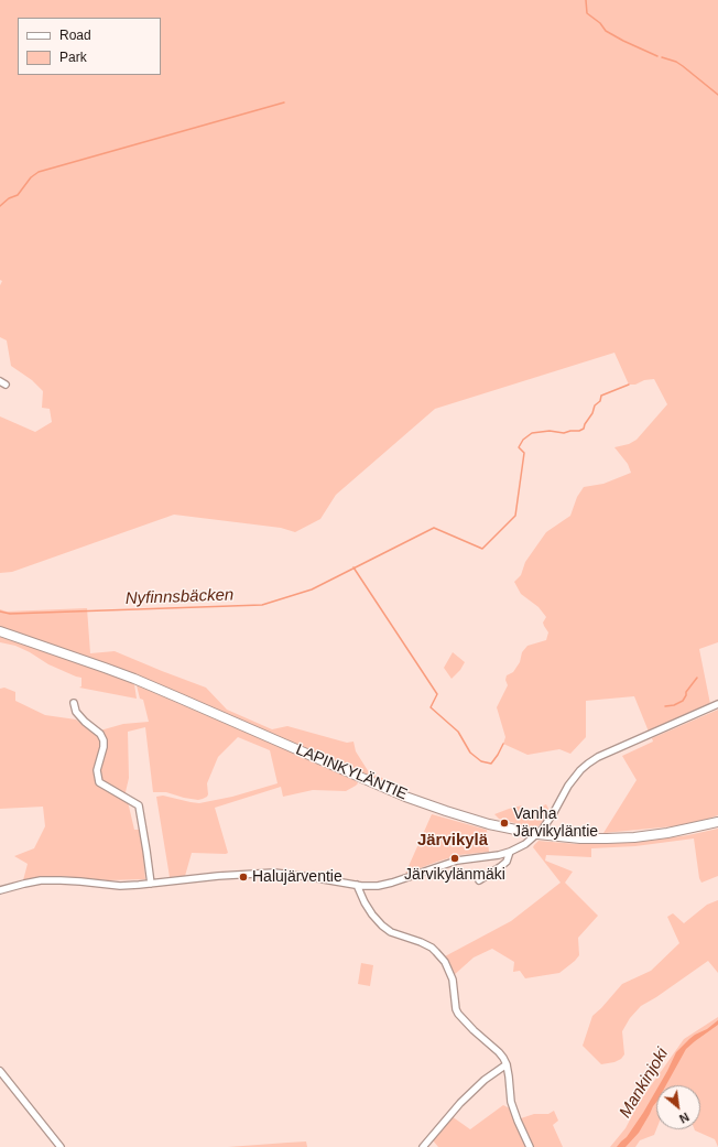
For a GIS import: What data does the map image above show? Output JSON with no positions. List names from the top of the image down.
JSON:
{
  "streets": {
    "main road": ["LAPINKYLÄNTIE"]
  },
  "districts": ["Järvikylä"],
  "water": ["Nyfinnsbäcken", "Mankinjoki"],
  "places": ["Vanha Järvikyläntie", "Järvikylänmäki", "Halujärventie"],
  "legend": ["Road", "Park"],
  "north": "bottom right"
}
